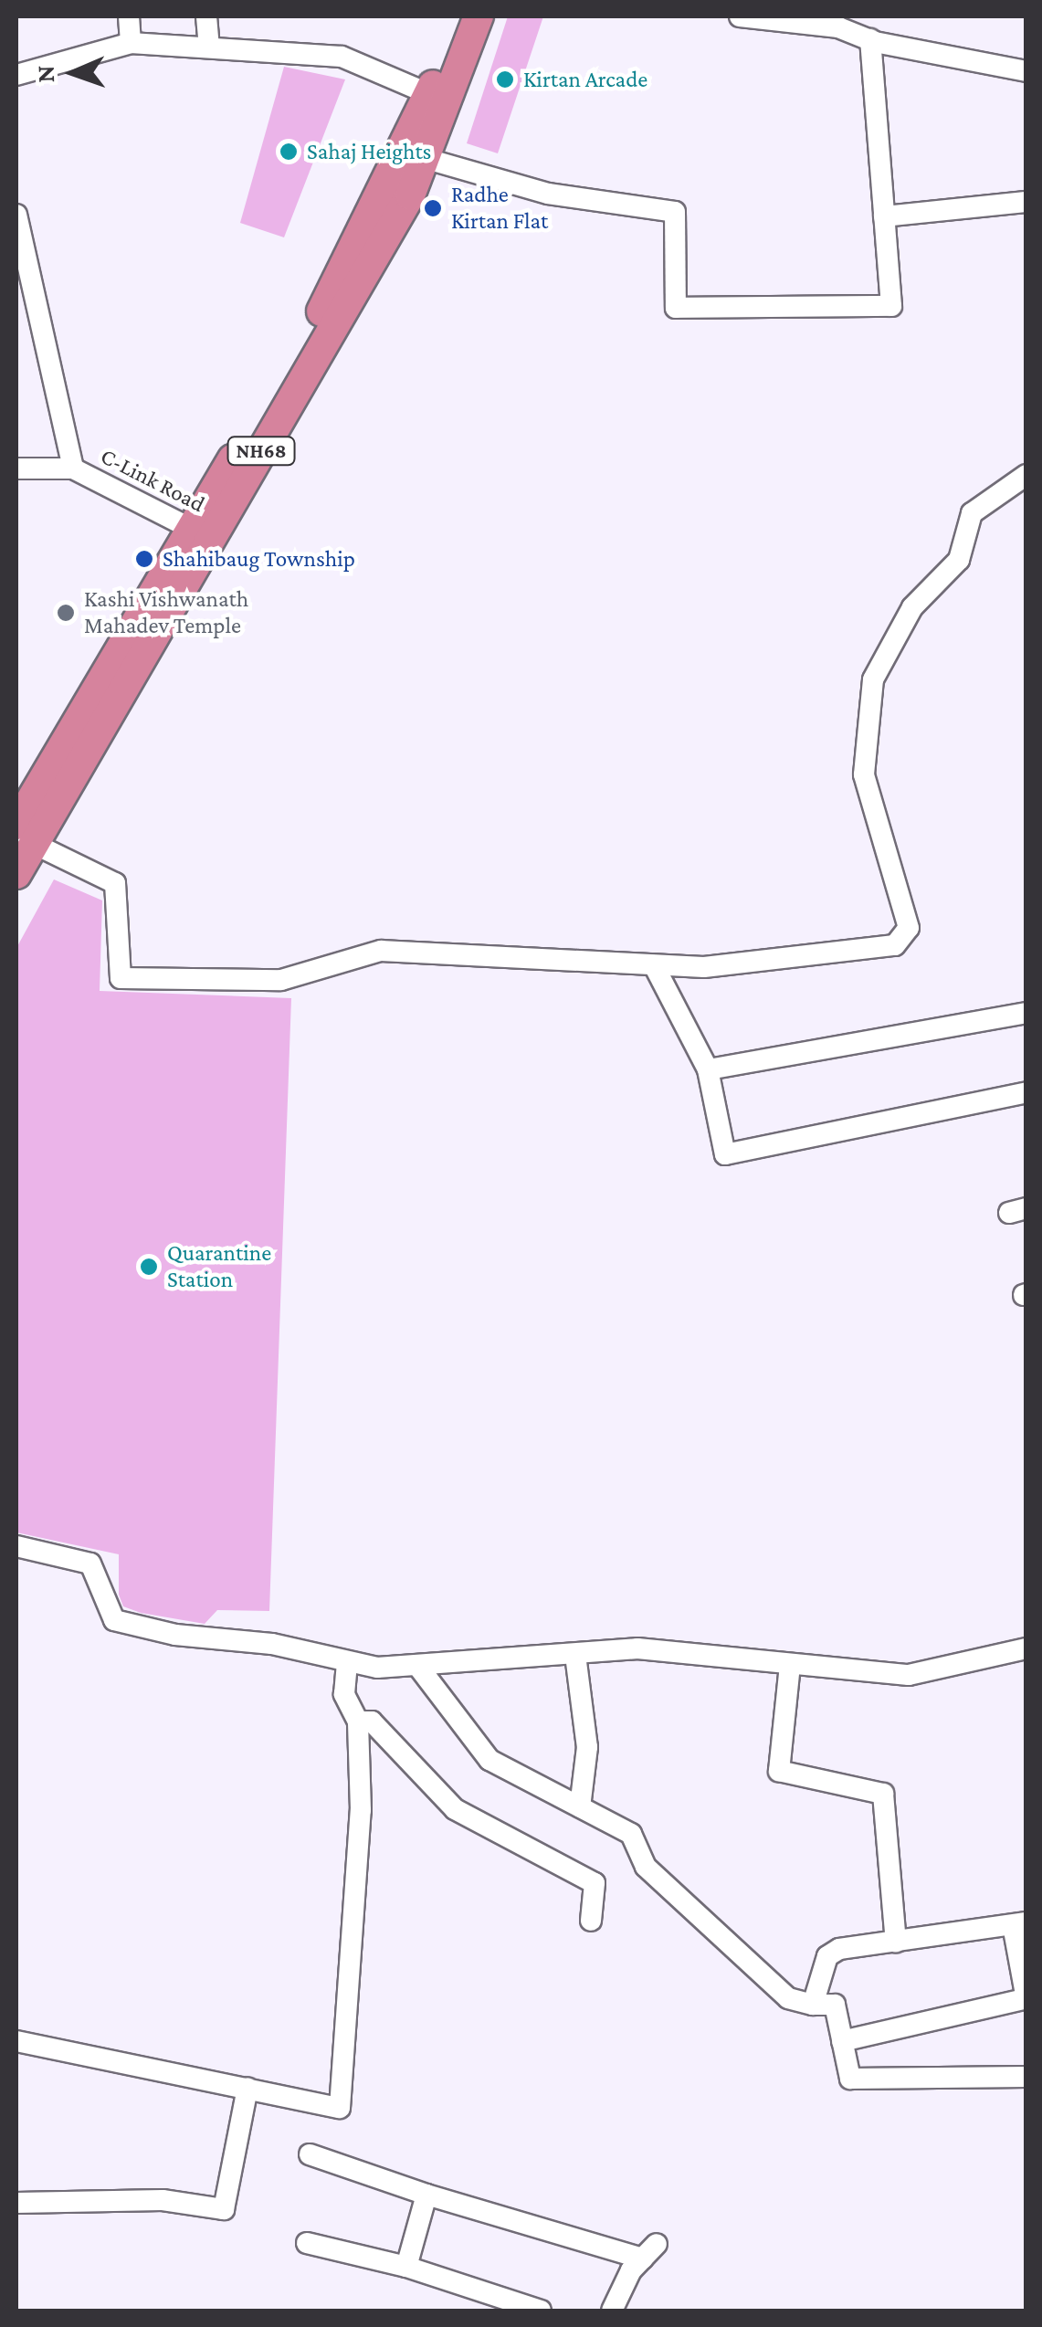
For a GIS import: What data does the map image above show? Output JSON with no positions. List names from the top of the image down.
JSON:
{
  "streets": {
    "highway": ["NH68"],
    "street": ["C-Link Road"]
  },
  "crossings": [
    ["NH68", "C-Link Road"]
  ],
  "places": [
    "Kirtan Arcade",
    "Sahaj Heights",
    "Radhe Kirtan Flat",
    "Shahibaug Township",
    "Kashi Vishwanath Mahadev Temple",
    "Quarantine Station"
  ],
  "north": "left"
}
